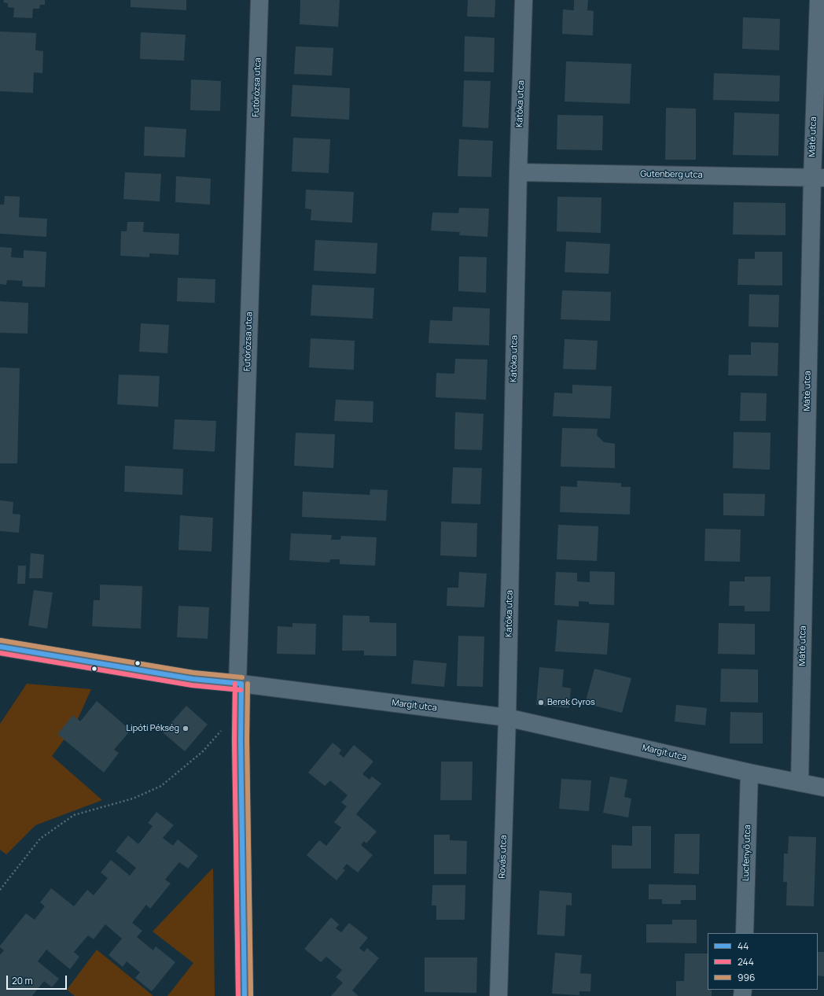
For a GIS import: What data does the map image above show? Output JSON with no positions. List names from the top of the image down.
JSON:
{
  "streets": {
    "street": [
      "Futórózsa utca",
      "Katóka utca",
      "Máté utca",
      "Gutenberg utca",
      "Margit utca",
      "Lucfenyő utca",
      "Rovás utca"
    ]
  },
  "crossings": [
    ["Futórózsa utca", "Margit utca"],
    ["Katóka utca", "Gutenberg utca"],
    ["Katóka utca", "Margit utca"],
    ["Katóka utca", "Rovás utca"],
    ["Máté utca", "Gutenberg utca"],
    ["Máté utca", "Margit utca"],
    ["Margit utca", "Lucfenyő utca"],
    ["Margit utca", "Rovás utca"]
  ],
  "places": ["Berek Gyros", "Lipóti Pékség"],
  "lines": ["transit line 996", "transit line 44", "transit line 244"],
  "legend": ["44", "244", "996"],
  "scale_bar": "20 m"
}
